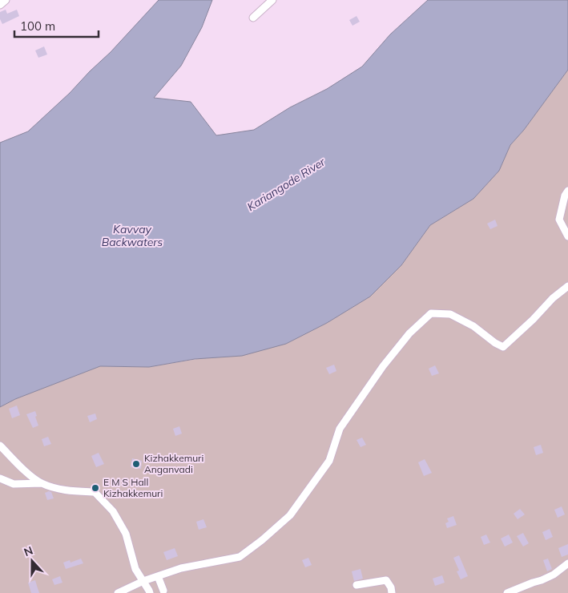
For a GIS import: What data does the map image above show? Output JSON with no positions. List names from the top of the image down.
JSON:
{
  "water": ["Kariangode River", "Kavvay Backwaters"],
  "places": ["Kizhakkemuri Anganvadi", "E M S Hall Kizhakkemuri"],
  "scale_bar": "100 m",
  "north": "top"
}
